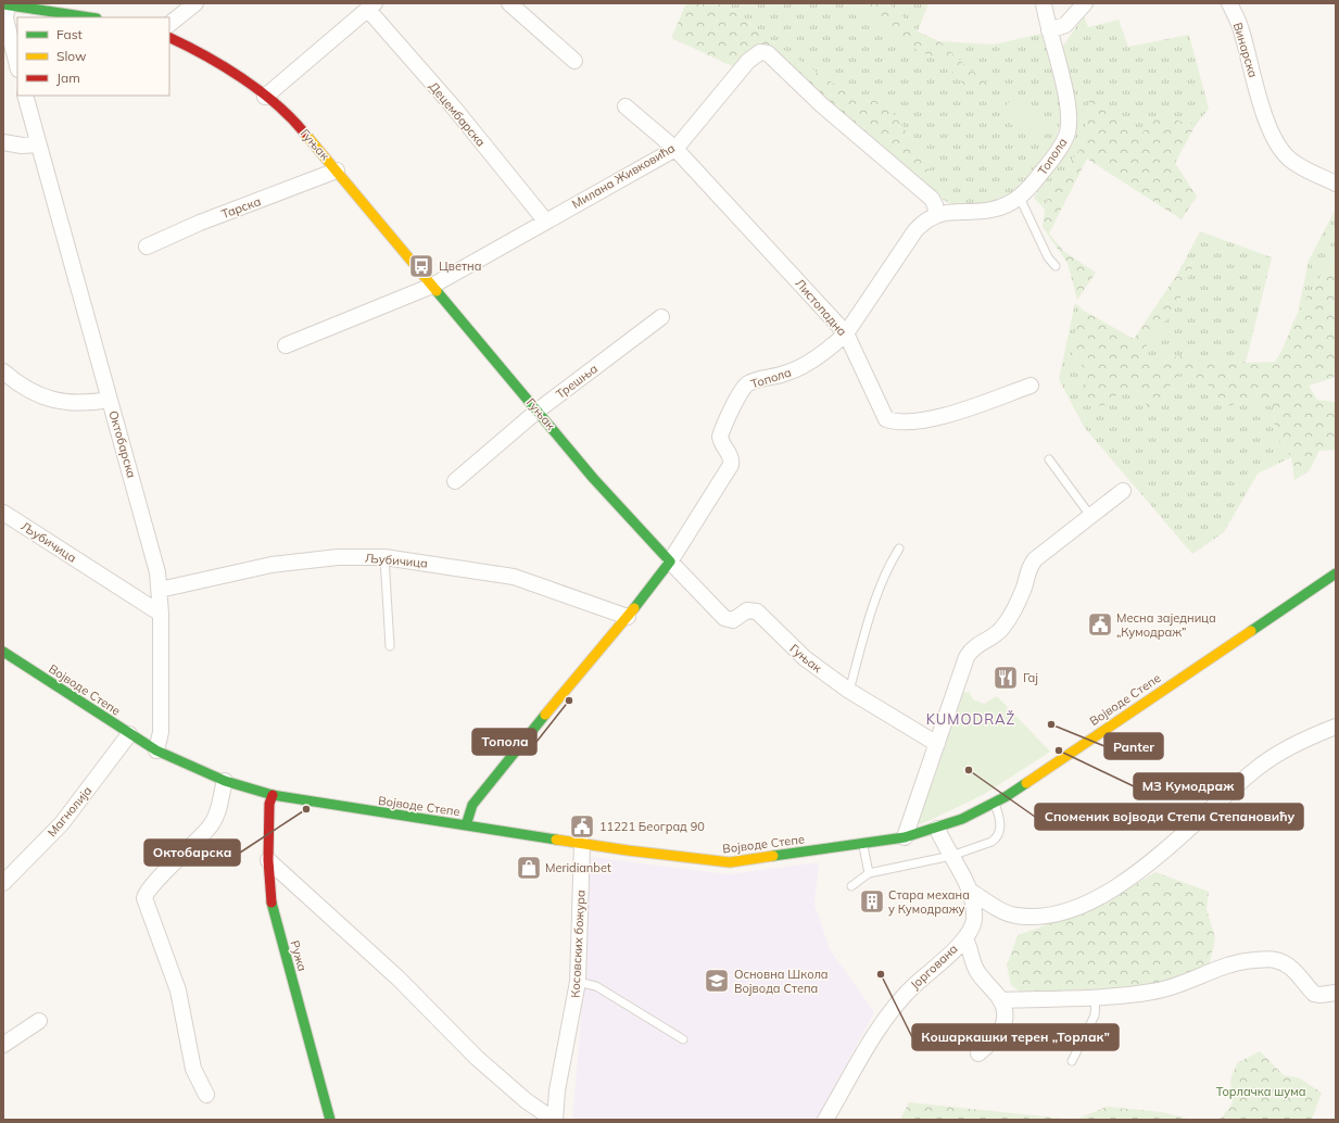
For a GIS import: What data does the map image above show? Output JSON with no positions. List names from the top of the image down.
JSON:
{
  "streets": {
    "street": [
      "Винарска",
      "Децембарска",
      "Гуњак",
      "Топола",
      "Милана Живковића",
      "Тарска",
      "Листопадна",
      "Трешња",
      "Октобарска",
      "Љубичица",
      "Војводе Степе",
      "Магнолија",
      "Косовских божура",
      "Ружа",
      "Јоргована"
    ]
  },
  "crossings": [
    ["Децембарска", "Милана Живковића"],
    ["Гуњак", "Топола"],
    ["Гуњак", "Милана Живковића"],
    ["Гуњак", "Тарска"],
    ["Гуњак", "Трешња"],
    ["Топола", "Милана Живковића"],
    ["Топола", "Листопадна"],
    ["Топола", "Љубичица"],
    ["Топола", "Војводе Степе"],
    ["Милана Живковића", "Листопадна"],
    ["Октобарска", "Љубичица"],
    ["Октобарска", "Војводе Степе"],
    ["Војводе Степе", "Магнолија"],
    ["Војводе Степе", "Косовских божура"],
    ["Војводе Степе", "Ружа"],
    ["Војводе Степе", "Јоргована"]
  ],
  "districts": ["KUMODRAŽ"],
  "parks": ["Торлачка шума"],
  "places": {
    "bus stop": ["Цветна"],
    "public building": ["Месна заједница „Кумодраж”", "11221 Београд 90"],
    "restaurant": ["Гај"],
    "other": [
      "Топола",
      "Panter",
      "МЗ Кумодраж",
      "Споменик војводи Степи Степановићу",
      "Октобарска",
      "Кошаркашки терен „Торлак”"
    ],
    "shop": ["Meridianbet"],
    "building": ["Стара механа у Кумодражу"],
    "school or university": ["Основна Школа Војвода Степа"]
  },
  "legend": ["Fast", "Slow", "Jam"]
}
